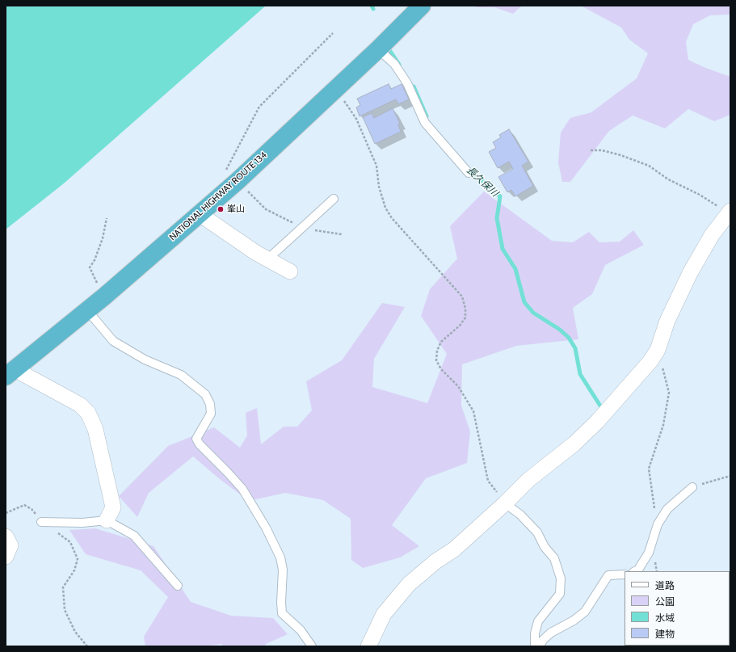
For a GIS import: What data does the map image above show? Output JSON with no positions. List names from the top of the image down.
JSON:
{
  "streets": {
    "highway": ["NATIONAL HIGHWAY ROUTE 134"]
  },
  "water": ["長久保川"],
  "places": ["峯山"],
  "legend": [
    "道路",
    "公園",
    "水域",
    "建物"
  ]
}
